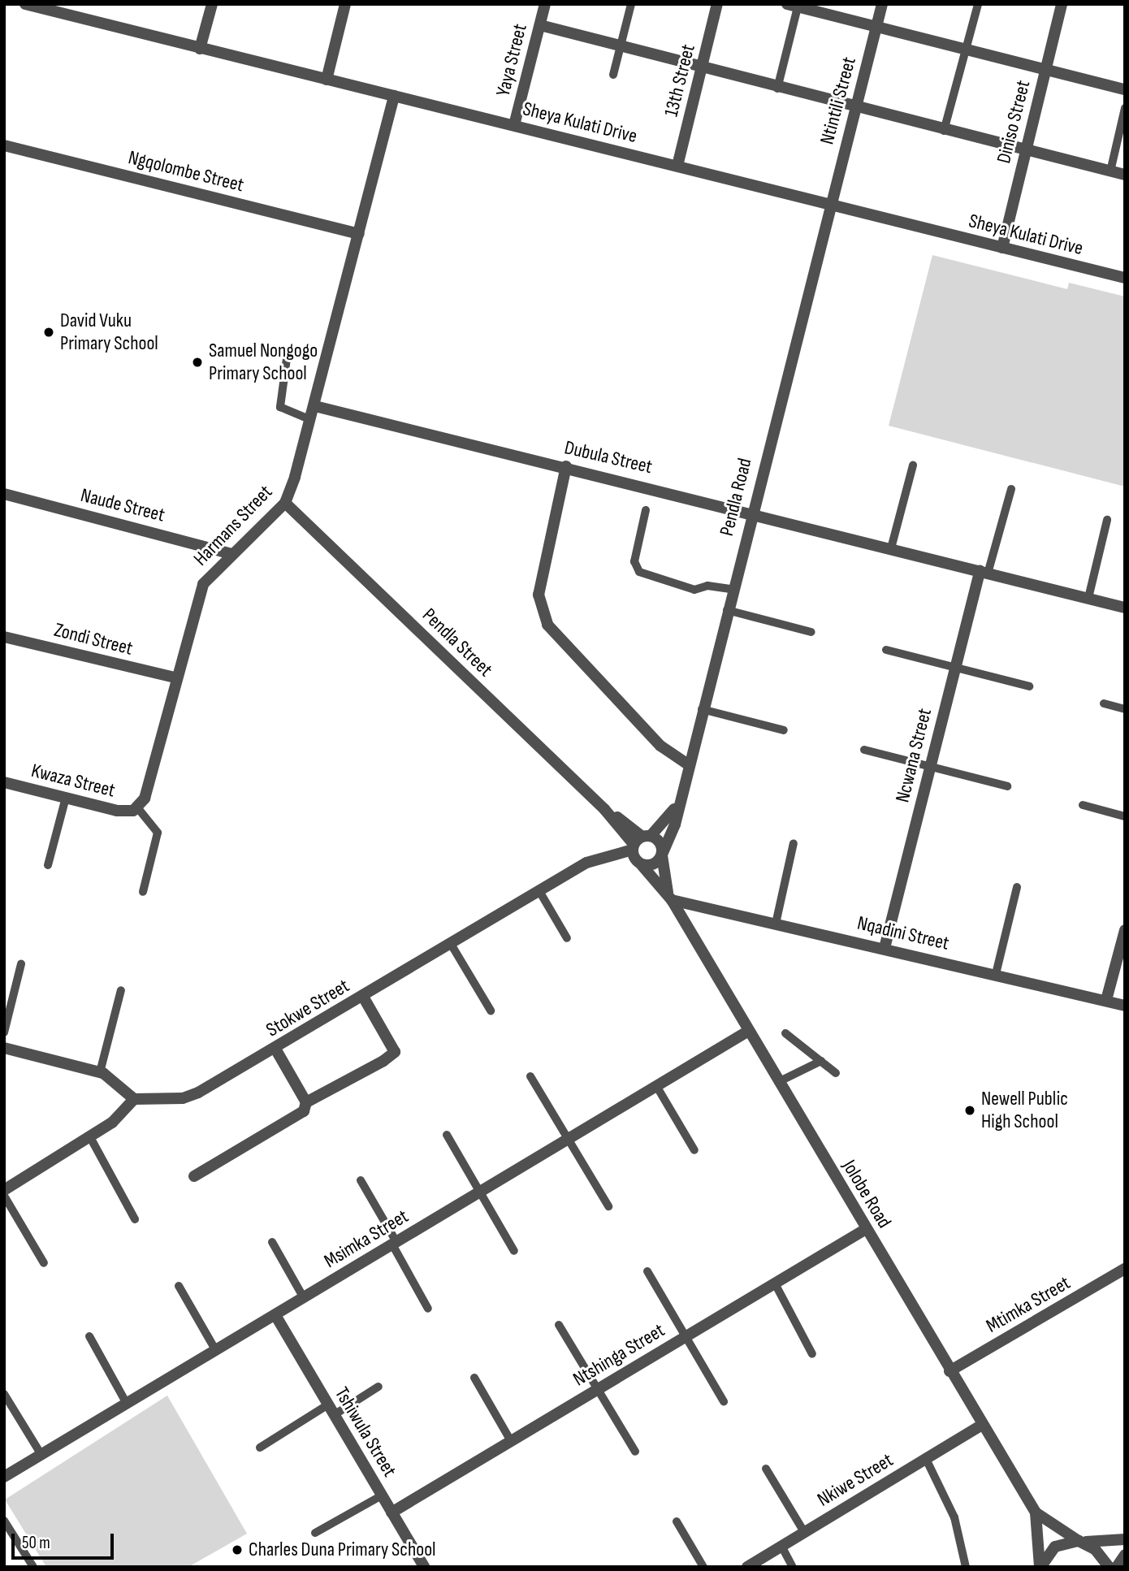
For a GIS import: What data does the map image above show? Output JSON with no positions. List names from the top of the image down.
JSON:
{
  "streets": {
    "street": [
      "Yaya Street",
      "13th Street",
      "Ntintili Street",
      "Diniso Street",
      "Sheya Kulati Drive",
      "Ngqolombe Street",
      "Dubula Street",
      "Pendla Road",
      "Naude Street",
      "Harmans Street",
      "Zondi Street",
      "Pendla Street",
      "Ncwana Street",
      "Kwaza Street",
      "Nqadini Street",
      "Stokwe Street",
      "Jolobe Road",
      "Msimka Street",
      "Mtimka Street",
      "Ntshinga Street",
      "Tshiwula Street",
      "Nkiwe Street"
    ]
  },
  "crossings": [
    ["Yaya Street", "Sheya Kulati Drive"],
    ["13th Street", "Sheya Kulati Drive"],
    ["Ntintili Street", "Sheya Kulati Drive"],
    ["Ntintili Street", "Pendla Road"],
    ["Diniso Street", "Sheya Kulati Drive"],
    ["Sheya Kulati Drive", "Pendla Road"],
    ["Sheya Kulati Drive", "Harmans Street"],
    ["Ngqolombe Street", "Harmans Street"],
    ["Dubula Street", "Pendla Road"],
    ["Dubula Street", "Harmans Street"],
    ["Dubula Street", "Ncwana Street"],
    ["Pendla Road", "Pendla Street"],
    ["Pendla Road", "Stokwe Street"],
    ["Pendla Road", "Jolobe Road"],
    ["Naude Street", "Harmans Street"],
    ["Harmans Street", "Zondi Street"],
    ["Harmans Street", "Pendla Street"],
    ["Harmans Street", "Kwaza Street"],
    ["Pendla Street", "Stokwe Street"],
    ["Pendla Street", "Jolobe Road"],
    ["Ncwana Street", "Nqadini Street"],
    ["Nqadini Street", "Jolobe Road"],
    ["Stokwe Street", "Jolobe Road"],
    ["Jolobe Road", "Msimka Street"],
    ["Jolobe Road", "Mtimka Street"],
    ["Jolobe Road", "Ntshinga Street"],
    ["Jolobe Road", "Nkiwe Street"],
    ["Msimka Street", "Tshiwula Street"],
    ["Ntshinga Street", "Tshiwula Street"]
  ],
  "places": [
    "David Vuku Primary School",
    "Samuel Nongogo Primary School",
    "Newell Public High School",
    "Charles Duna Primary School"
  ],
  "scale_bar": "50 m"
}
